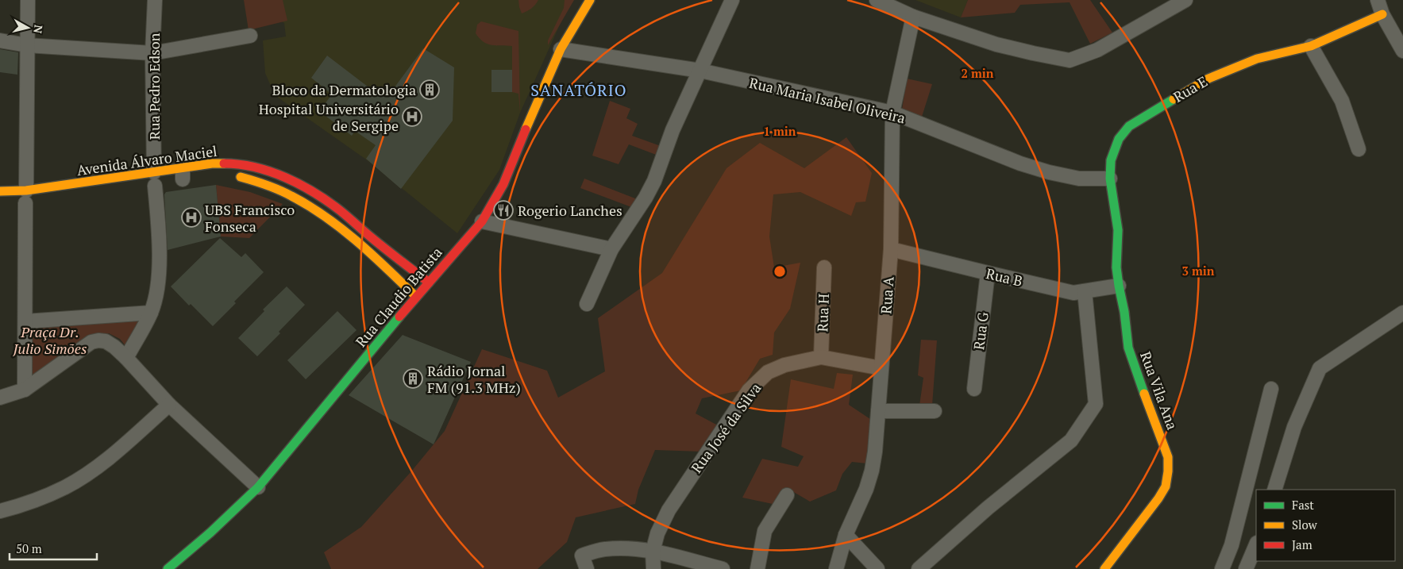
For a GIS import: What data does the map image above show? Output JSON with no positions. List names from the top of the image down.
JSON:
{
  "streets": {
    "street": [
      "Rua Pedro Edson",
      "Rua E",
      "Rua Maria Isabel Oliveira",
      "Avenida Álvaro Maciel",
      "Rua B",
      "Rua A",
      "Rua Claudio Batista",
      "Rua H",
      "Rua G",
      "Rua Vila Ana",
      "Rua José da Silva"
    ]
  },
  "crossings": [
    ["Rua Pedro Edson", "Avenida Álvaro Maciel"],
    ["Rua E", "Rua Maria Isabel Oliveira"],
    ["Rua E", "Rua Vila Ana"],
    ["Rua Maria Isabel Oliveira", "Rua A"],
    ["Rua Maria Isabel Oliveira", "Rua Claudio Batista"],
    ["Rua Maria Isabel Oliveira", "Rua Vila Ana"],
    ["Avenida Álvaro Maciel", "Rua Claudio Batista"],
    ["Rua B", "Rua A"],
    ["Rua B", "Rua G"],
    ["Rua B", "Rua Vila Ana"],
    ["Rua A", "Rua José da Silva"],
    ["Rua H", "Rua José da Silva"]
  ],
  "districts": ["SANATÓRIO"],
  "parks": ["Praça Dr. Julio Simões"],
  "places": {
    "building": ["Bloco da Dermatologia", "Rádio Jornal FM (91.3 MHz)"],
    "hospital": ["Hospital Universitário de Sergipe", "UBS Francisco Fonseca"],
    "restaurant": ["Rogerio Lanches"]
  },
  "legend": ["Fast", "Slow", "Jam"],
  "scale_bar": "50 m",
  "north": "right",
  "rings": ["2 min", "1 min", "3 min"]
}
